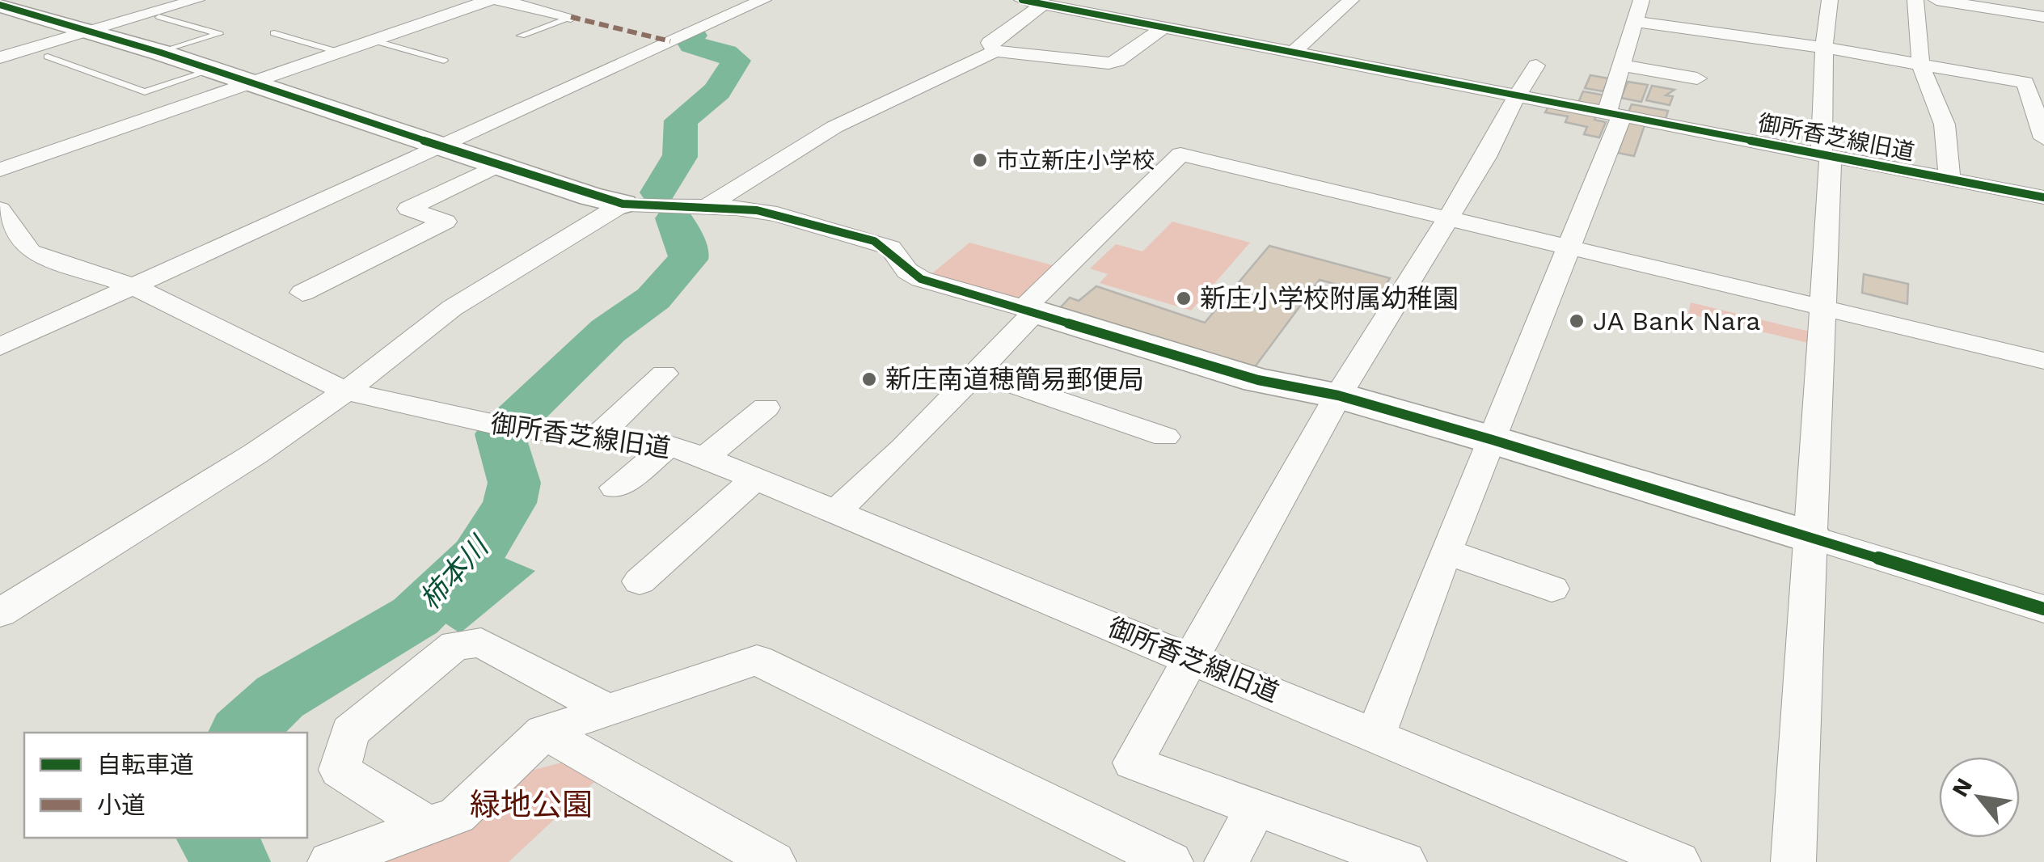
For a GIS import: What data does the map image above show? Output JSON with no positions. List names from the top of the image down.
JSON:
{
  "streets": {
    "street": ["御所香芝線旧道"]
  },
  "water": ["柿本川"],
  "parks": ["緑地公園"],
  "places": [
    "市立新庄小学校",
    "新庄小学校附属幼稚園",
    "JA Bank Nara",
    "新庄南道穂簡易郵便局"
  ],
  "legend": ["自転車道", "小道"],
  "north": "top left"
}
